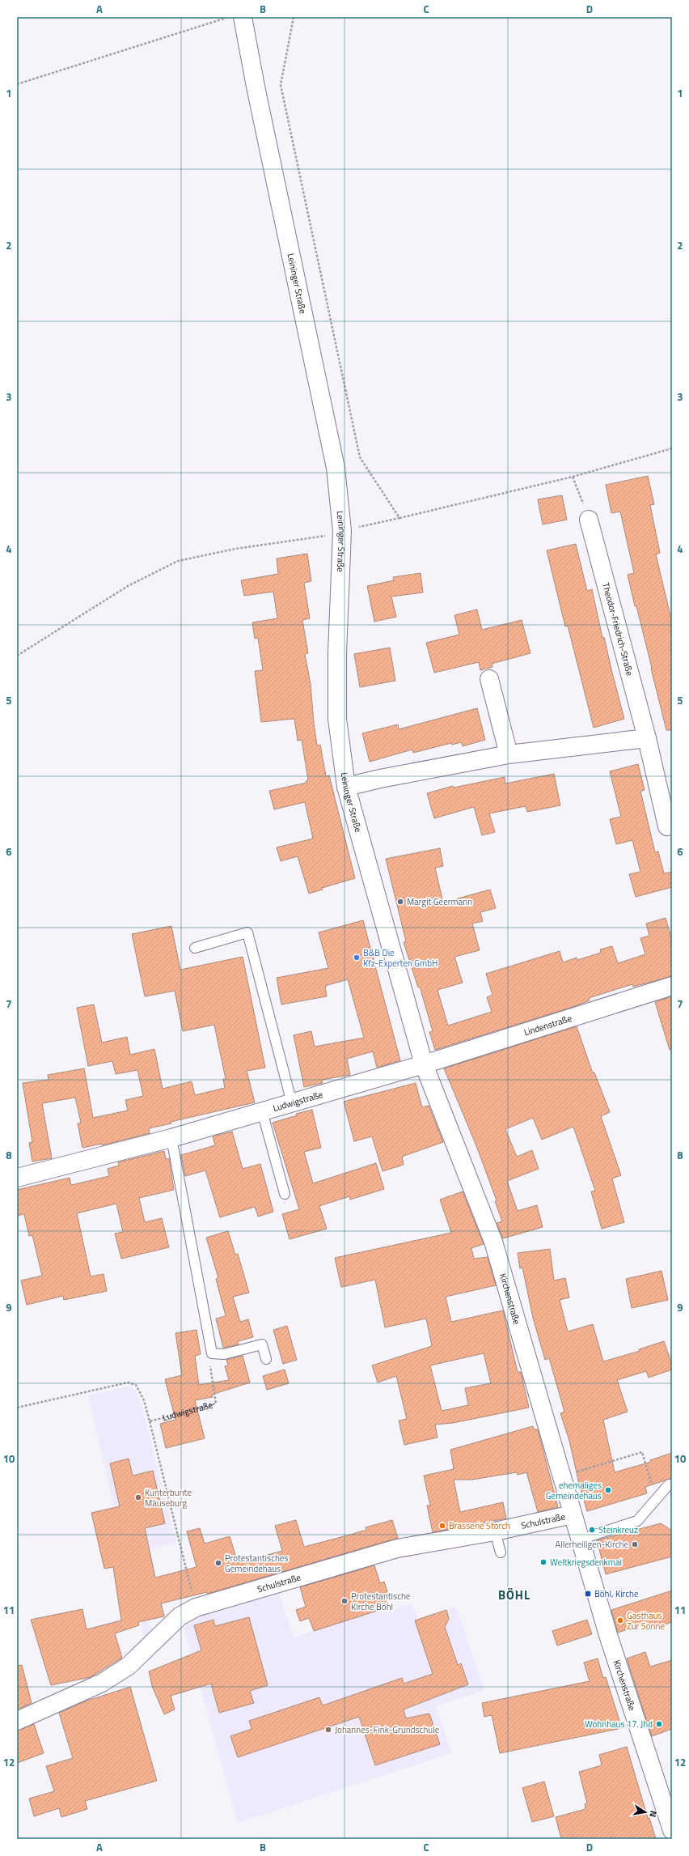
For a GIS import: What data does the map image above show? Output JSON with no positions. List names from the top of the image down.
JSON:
{
  "streets": {
    "street": [
      "Leininger Straße",
      "Theodor-Friedrich-Straße",
      "Lindenstraße",
      "Ludwigstraße",
      "Kirchenstraße",
      "Schulstraße"
    ]
  },
  "crossings": [
    ["Leininger Straße", "Lindenstraße"],
    ["Leininger Straße", "Ludwigstraße"],
    ["Leininger Straße", "Kirchenstraße"],
    ["Lindenstraße", "Ludwigstraße"],
    ["Lindenstraße", "Kirchenstraße"],
    ["Ludwigstraße", "Kirchenstraße"],
    ["Kirchenstraße", "Schulstraße"]
  ],
  "districts": ["BÖHL"],
  "places": {
    "other": [
      "Margit Geermann",
      "B&B Die Kfz-Experten GmbH",
      "ehemaliges Gemeindehaus",
      "Kunterbunte Mäuseburg",
      "Brasserie Storch",
      "Steinkreuz",
      "Allerheiligen-Kirche",
      "Weltkriegsdenkmal",
      "Protestantisches Gemeindehaus",
      "Protestantische Kirche Böhl",
      "Gasthaus Zur Sonne",
      "Wohnhaus 17. Jhd",
      "Johannes-Fink-Grundschule"
    ],
    "transit": ["Böhl, Kirche"]
  },
  "north": "right",
  "grid": {
    "columns": [
      "A",
      "B",
      "C",
      "D"
    ],
    "rows": [
      "1",
      "2",
      "3",
      "4",
      "5",
      "6",
      "7",
      "8",
      "9",
      "10",
      "11",
      "12"
    ]
  }
}
